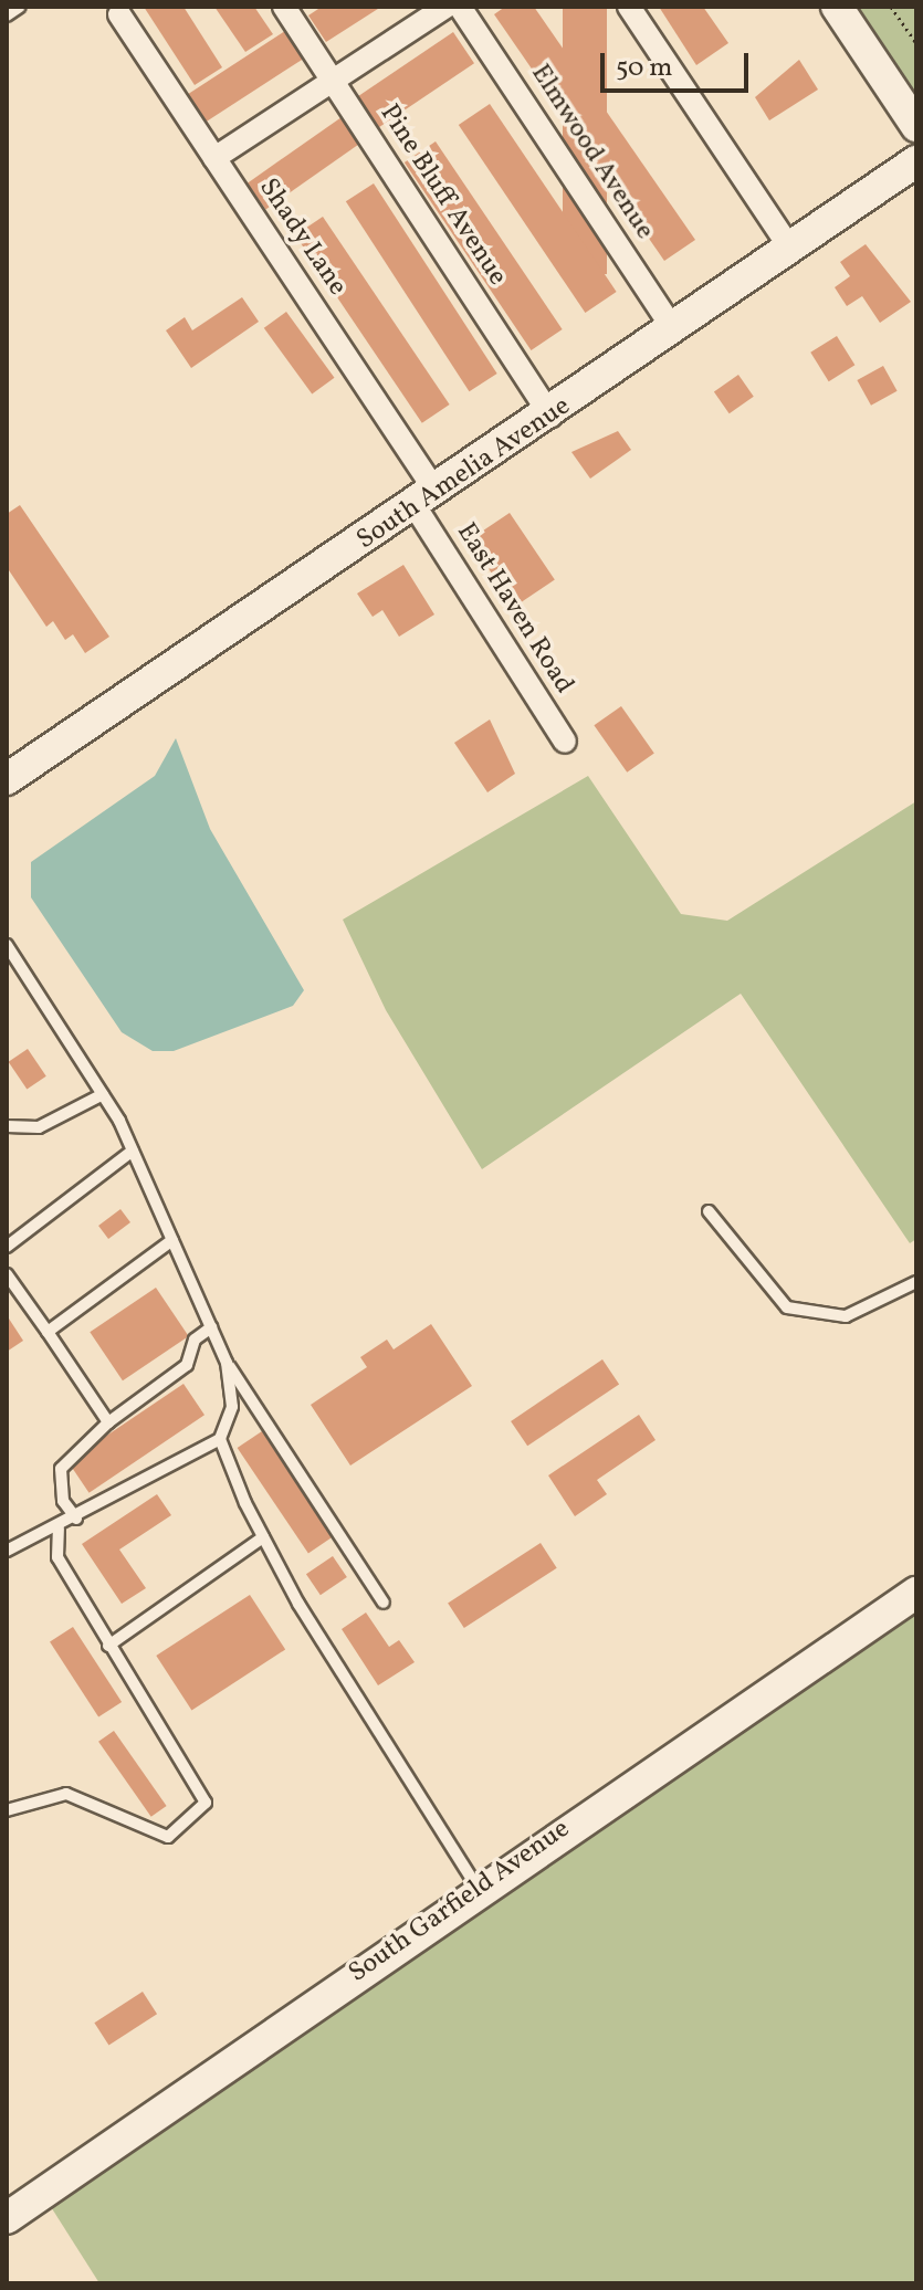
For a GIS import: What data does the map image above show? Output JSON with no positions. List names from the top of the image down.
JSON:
{
  "streets": {
    "street": [
      "Elmwood Avenue",
      "Pine Bluff Avenue",
      "Shady Lane",
      "South Amelia Avenue",
      "East Haven Road",
      "South Garfield Avenue"
    ]
  },
  "crossings": [
    ["Elmwood Avenue", "South Amelia Avenue"],
    ["Pine Bluff Avenue", "South Amelia Avenue"],
    ["Shady Lane", "South Amelia Avenue"],
    ["Shady Lane", "East Haven Road"],
    ["South Amelia Avenue", "East Haven Road"]
  ],
  "scale_bar": "50 m"
}
